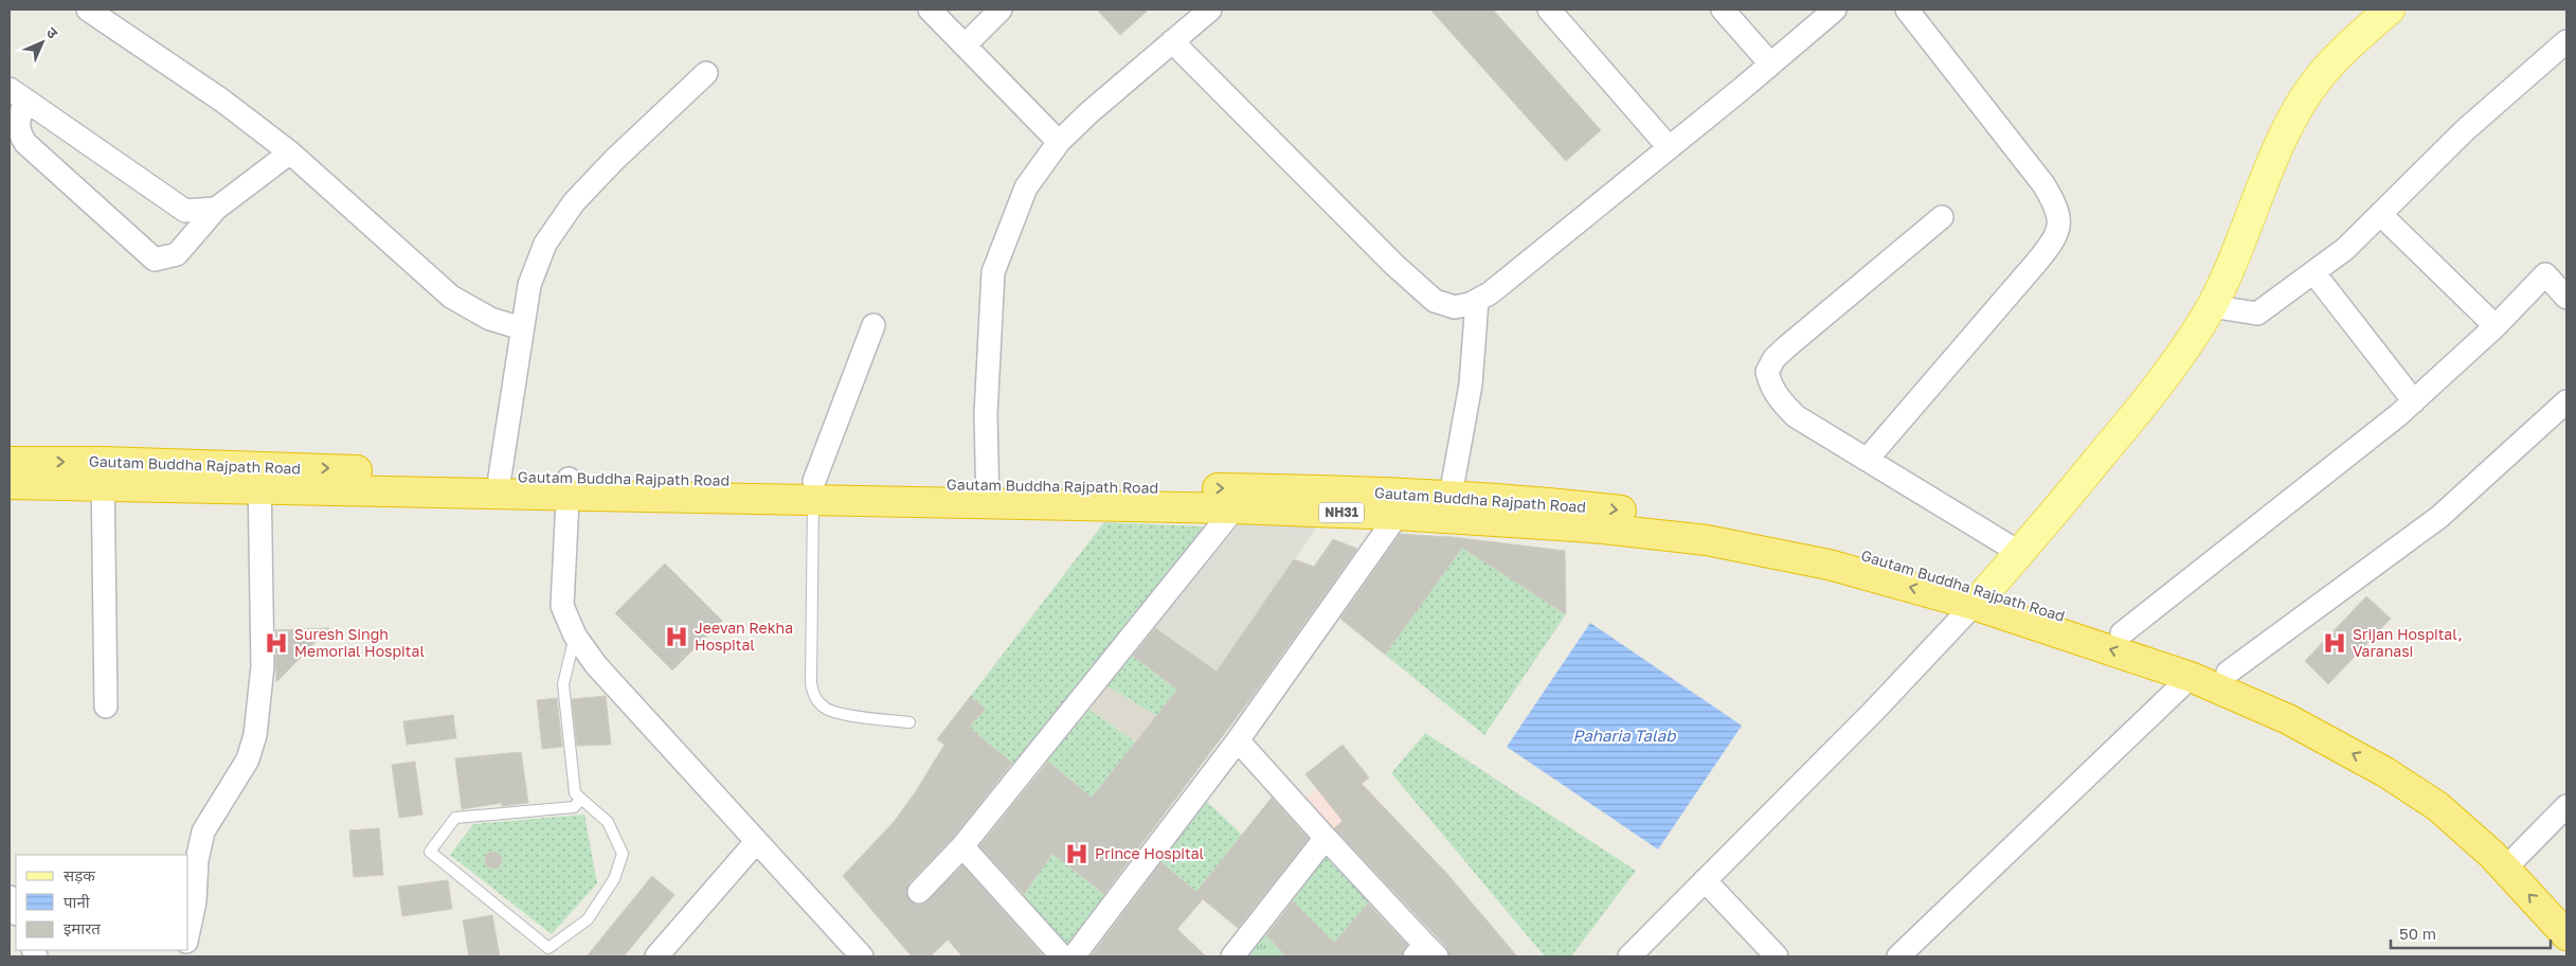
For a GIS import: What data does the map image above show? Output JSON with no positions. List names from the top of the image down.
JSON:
{
  "streets": {
    "highway": ["Gautam Buddha Rajpath Road", "NH31"]
  },
  "crossings": [
    ["Gautam Buddha Rajpath Road", "NH31"]
  ],
  "water": ["Paharia Talab"],
  "places": {
    "hospital": [
      "Jeevan Rekha Hospital",
      "Suresh Singh Memorial Hospital",
      "Srijan Hospital, Varanasi",
      "Prince Hospital"
    ]
  },
  "legend": ["सड़क", "पानी", "इमारत"],
  "scale_bar": "50 m",
  "north": "top right"
}
